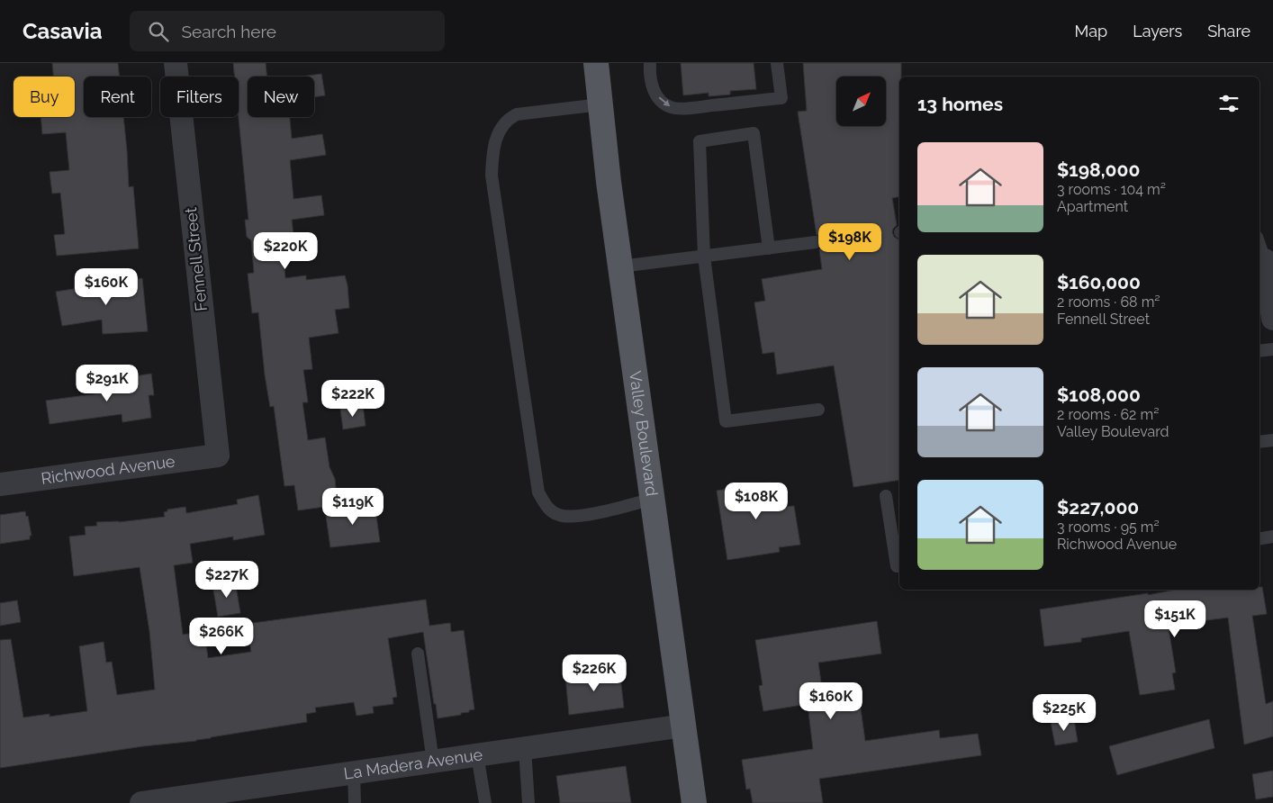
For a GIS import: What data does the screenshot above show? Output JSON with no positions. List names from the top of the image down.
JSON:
{
  "streets": {
    "main road": ["Valley Boulevard"],
    "street": ["Fennell Street", "Richwood Avenue", "La Madera Avenue"]
  },
  "crossings": [
    ["Fennell Street", "Richwood Avenue"],
    ["Valley Boulevard", "La Madera Avenue"]
  ],
  "north": "top right",
  "page": {
    "header": "Casavia",
    "search": "Search here",
    "nav": ["Map", "Layers", "Share"],
    "chip": [
      "Buy",
      "Rent",
      "Filters",
      "New"
    ],
    "heading": "13 homes",
    "list": [
      {
        "name": "$198,000",
        "note": "3 rooms · 104 m² · Apartment"
      },
      {
        "name": "$160,000",
        "note": "2 rooms · 68 m² · Fennell Street"
      },
      {
        "name": "$108,000",
        "note": "2 rooms · 62 m² · Valley Boulevard"
      },
      {
        "name": "$227,000",
        "note": "3 rooms · 95 m² · Richwood Avenue"
      }
    ],
    "price": [
      "$198K",
      "$220K",
      "$160K",
      "$291K",
      "$222K",
      "$108K",
      "$119K",
      "$227K",
      "$151K",
      "$266K",
      "$226K",
      "$160K",
      "$225K"
    ]
  }
}
